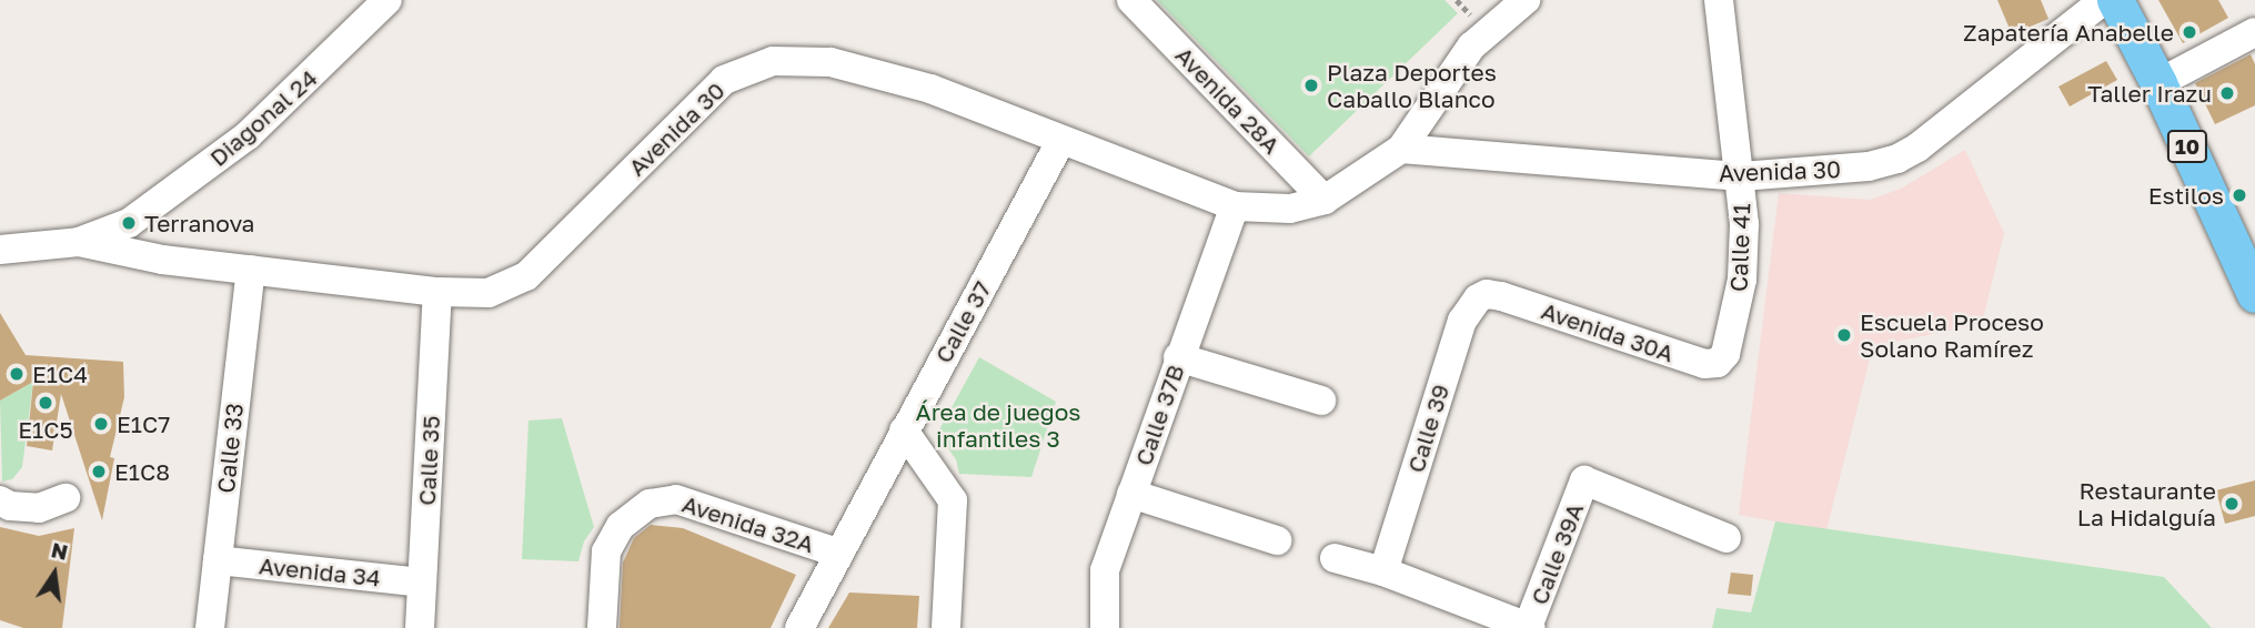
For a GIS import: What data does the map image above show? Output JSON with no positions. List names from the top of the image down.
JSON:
{
  "streets": {
    "main road": ["10"],
    "street": [
      "Avenida 28A",
      "Diagonal 24",
      "Avenida 30",
      "Calle 41",
      "Calle 37",
      "Avenida 30A",
      "Calle 37B",
      "Calle 39",
      "Calle 33",
      "Calle 35",
      "Avenida 32A",
      "Calle 39A",
      "Avenida 34"
    ]
  },
  "crossings": [
    ["Avenida 28A", "Avenida 30"],
    ["Diagonal 24", "Avenida 30"],
    ["Avenida 30", "Calle 41"],
    ["Avenida 30", "Calle 37"],
    ["Avenida 30", "Calle 37B"],
    ["Avenida 30", "Calle 33"],
    ["Avenida 30", "Calle 35"],
    ["Calle 41", "Avenida 30A"],
    ["Calle 37", "Avenida 32A"],
    ["Avenida 30A", "Calle 39"],
    ["Calle 33", "Avenida 34"],
    ["Calle 35", "Avenida 34"]
  ],
  "parks": ["Área de juegos infantiles 3"],
  "places": [
    "Zapatería Anabelle",
    "Plaza Deportes Caballo Blanco",
    "Taller Irazu",
    "Estilos",
    "Terranova",
    "Escuela Proceso Solano Ramírez",
    "E1C4",
    "E1C5",
    "E1C7",
    "E1C8",
    "Restaurante La Hidalguía"
  ],
  "north": "top"
}
